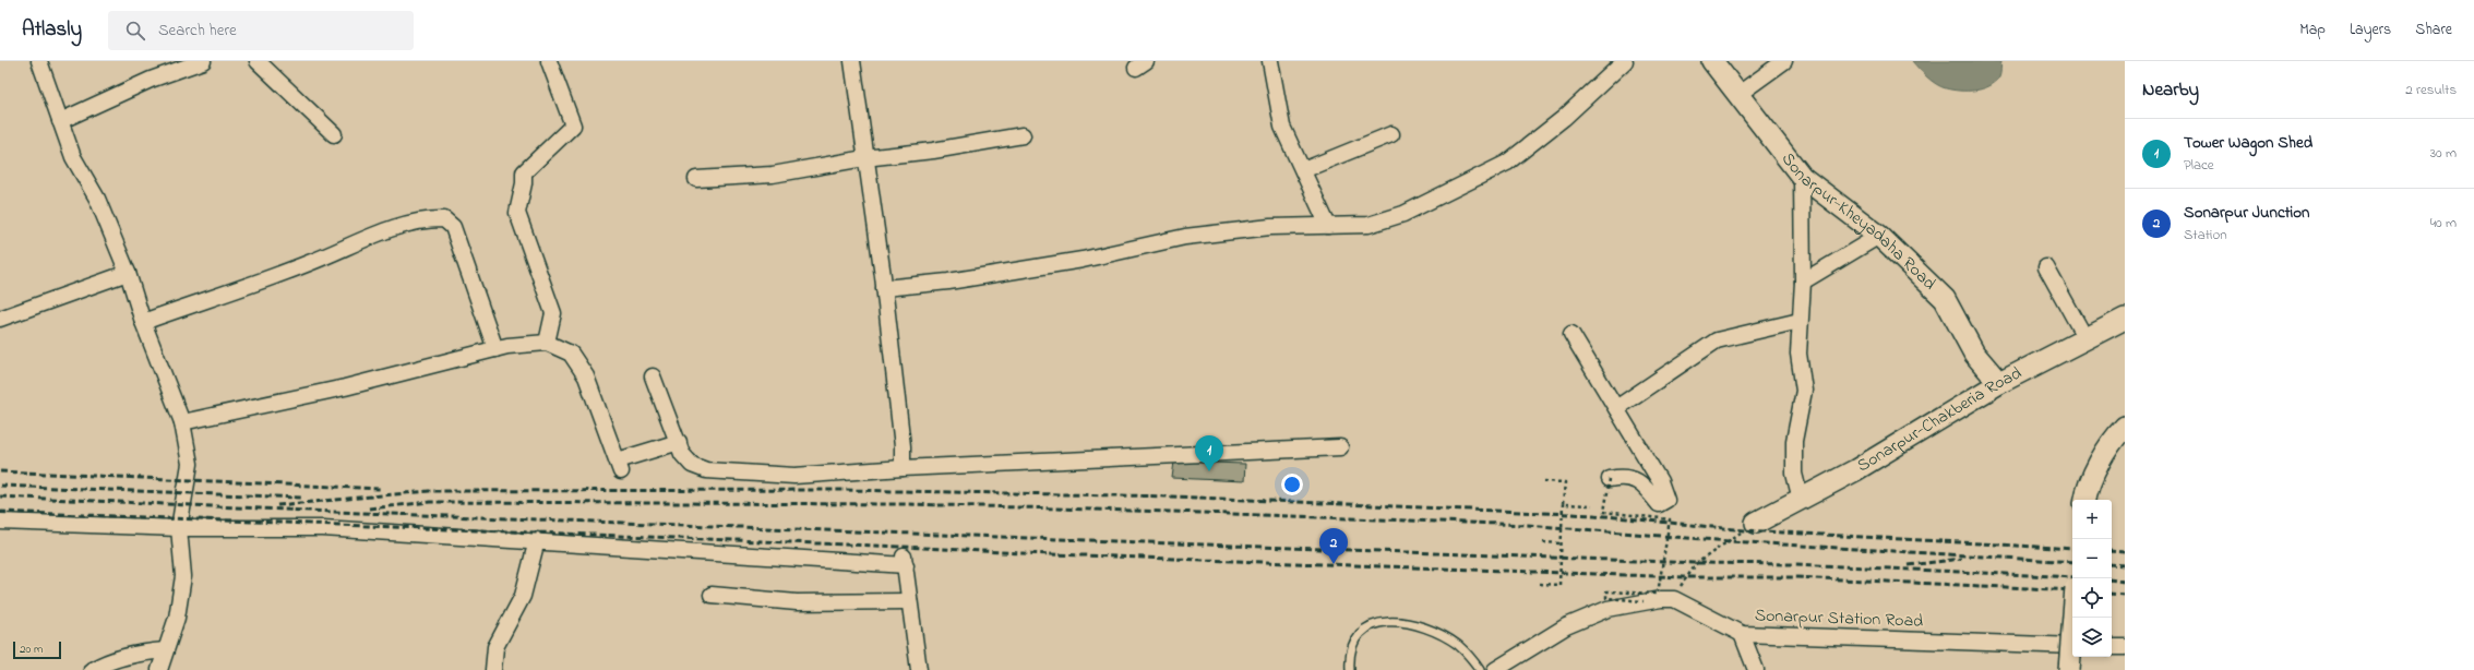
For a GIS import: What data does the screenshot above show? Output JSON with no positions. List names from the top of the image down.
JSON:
{
  "streets": {
    "main road": ["Sonarpur-Kheyadaha Road", "Sonarpur-Chakberia Road"],
    "street": ["Sonarpur Station Road"]
  },
  "crossings": [
    ["Sonarpur-Kheyadaha Road", "Sonarpur-Chakberia Road"]
  ],
  "scale_bar": "20 m",
  "page": {
    "header": "Atlasly",
    "search": "Search here",
    "nav": ["Map", "Layers", "Share"],
    "heading": ["Nearby", "2 results"],
    "list": [
      {
        "mark": "1",
        "name": "Tower Wagon Shed",
        "note": "Place",
        "value": "30 m"
      },
      {
        "mark": "2",
        "name": "Sonarpur Junction",
        "note": "Station",
        "value": "40 m"
      }
    ],
    "pins": ["1", "2"],
    "map_buttons": ["+", "−"],
    "scale": "20 m"
  }
}
